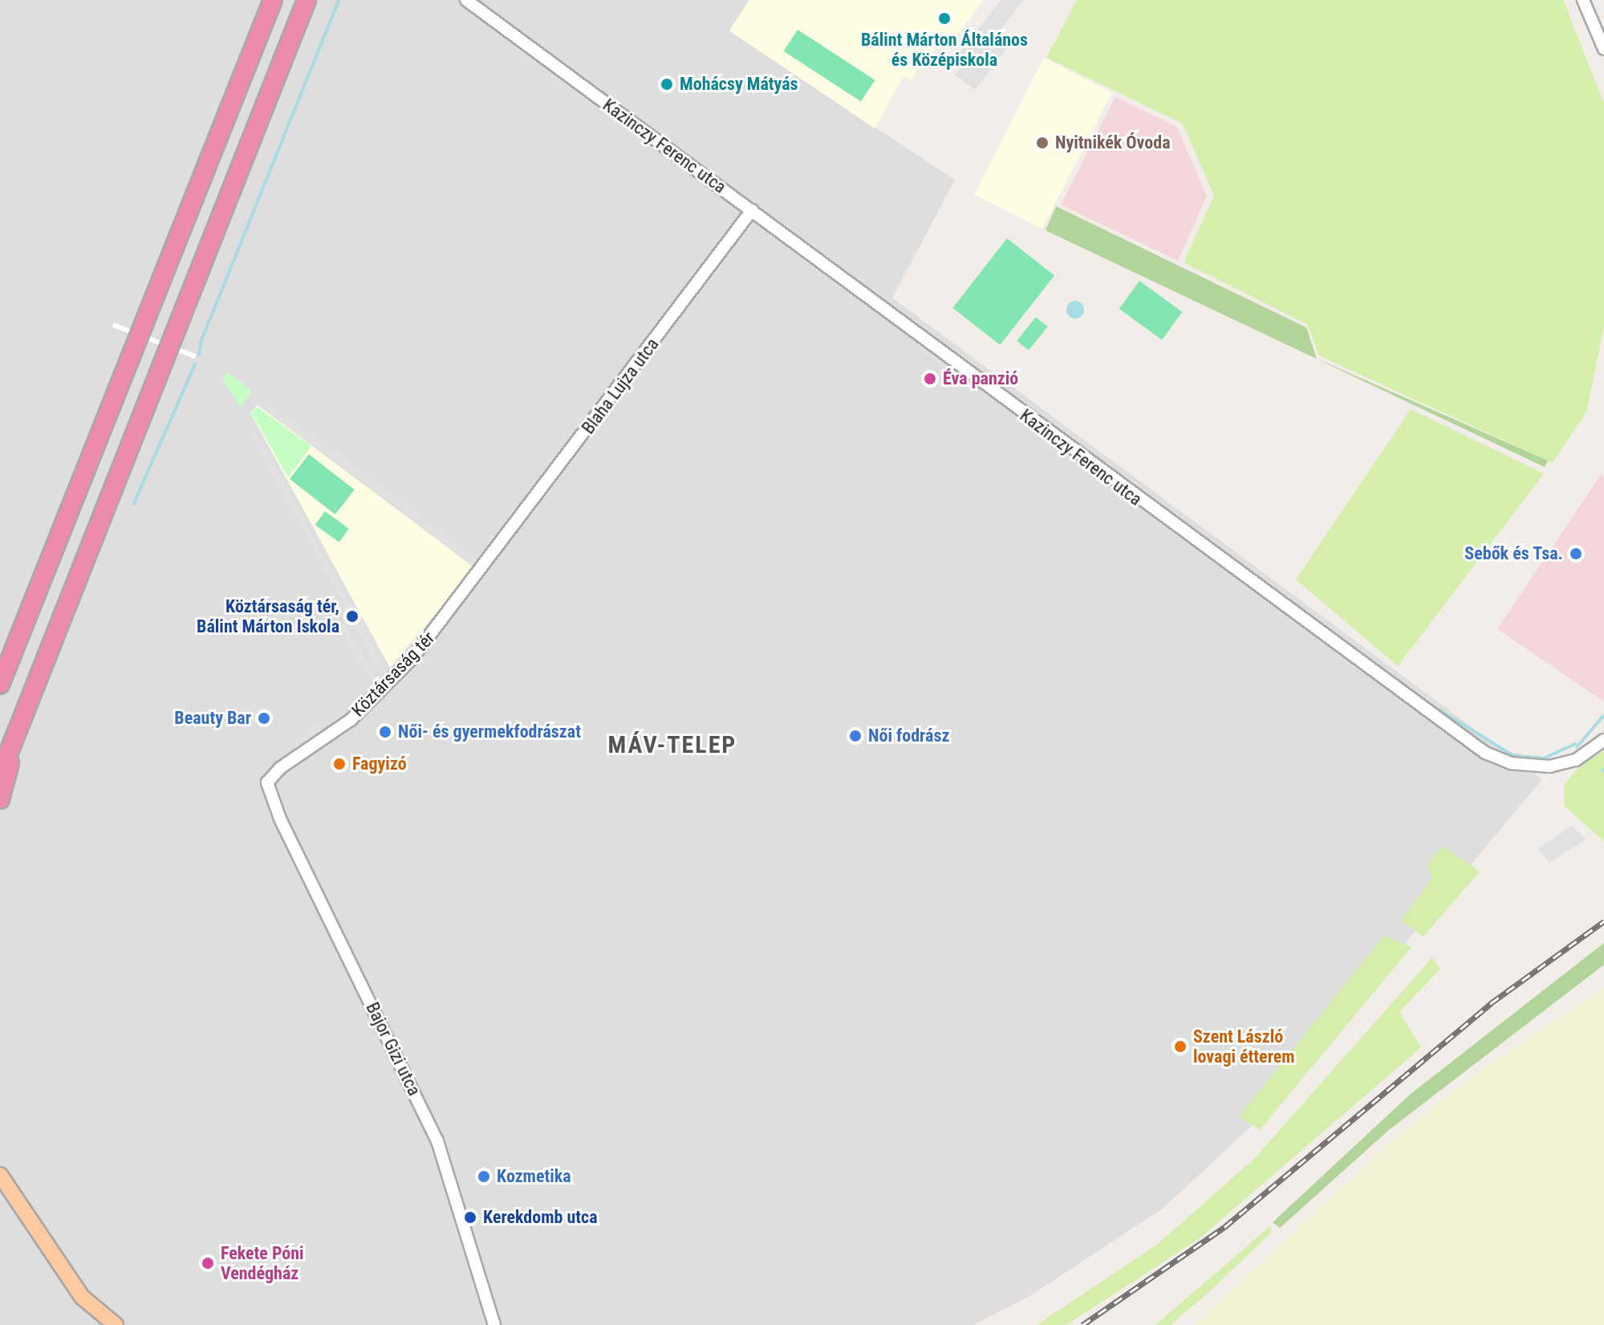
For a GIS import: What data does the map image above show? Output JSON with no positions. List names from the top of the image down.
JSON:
{
  "streets": {
    "street": [
      "Kazinczy Ferenc utca",
      "Blaha Lujza utca",
      "Köztársaság tér",
      "Bajor Gizi utca"
    ]
  },
  "crossings": [
    ["Kazinczy Ferenc utca", "Blaha Lujza utca"],
    ["Blaha Lujza utca", "Köztársaság tér"],
    ["Köztársaság tér", "Bajor Gizi utca"]
  ],
  "districts": ["MÁV-TELEP"],
  "places": [
    "Bálint Márton Általános és Középiskola",
    "Mohácsy Mátyás",
    "Nyitnikék Óvoda",
    "Éva panzió",
    "Sebők és Tsa.",
    "Köztársaság tér, Bálint Márton Iskola",
    "Beauty Bar",
    "Női- és gyermekfodrászat",
    "Női fodrász",
    "Fagyizó",
    "Szent László lovagi étterem",
    "Kozmetika",
    "Kerekdomb utca",
    "Fekete Póni Vendégház"
  ]
}
